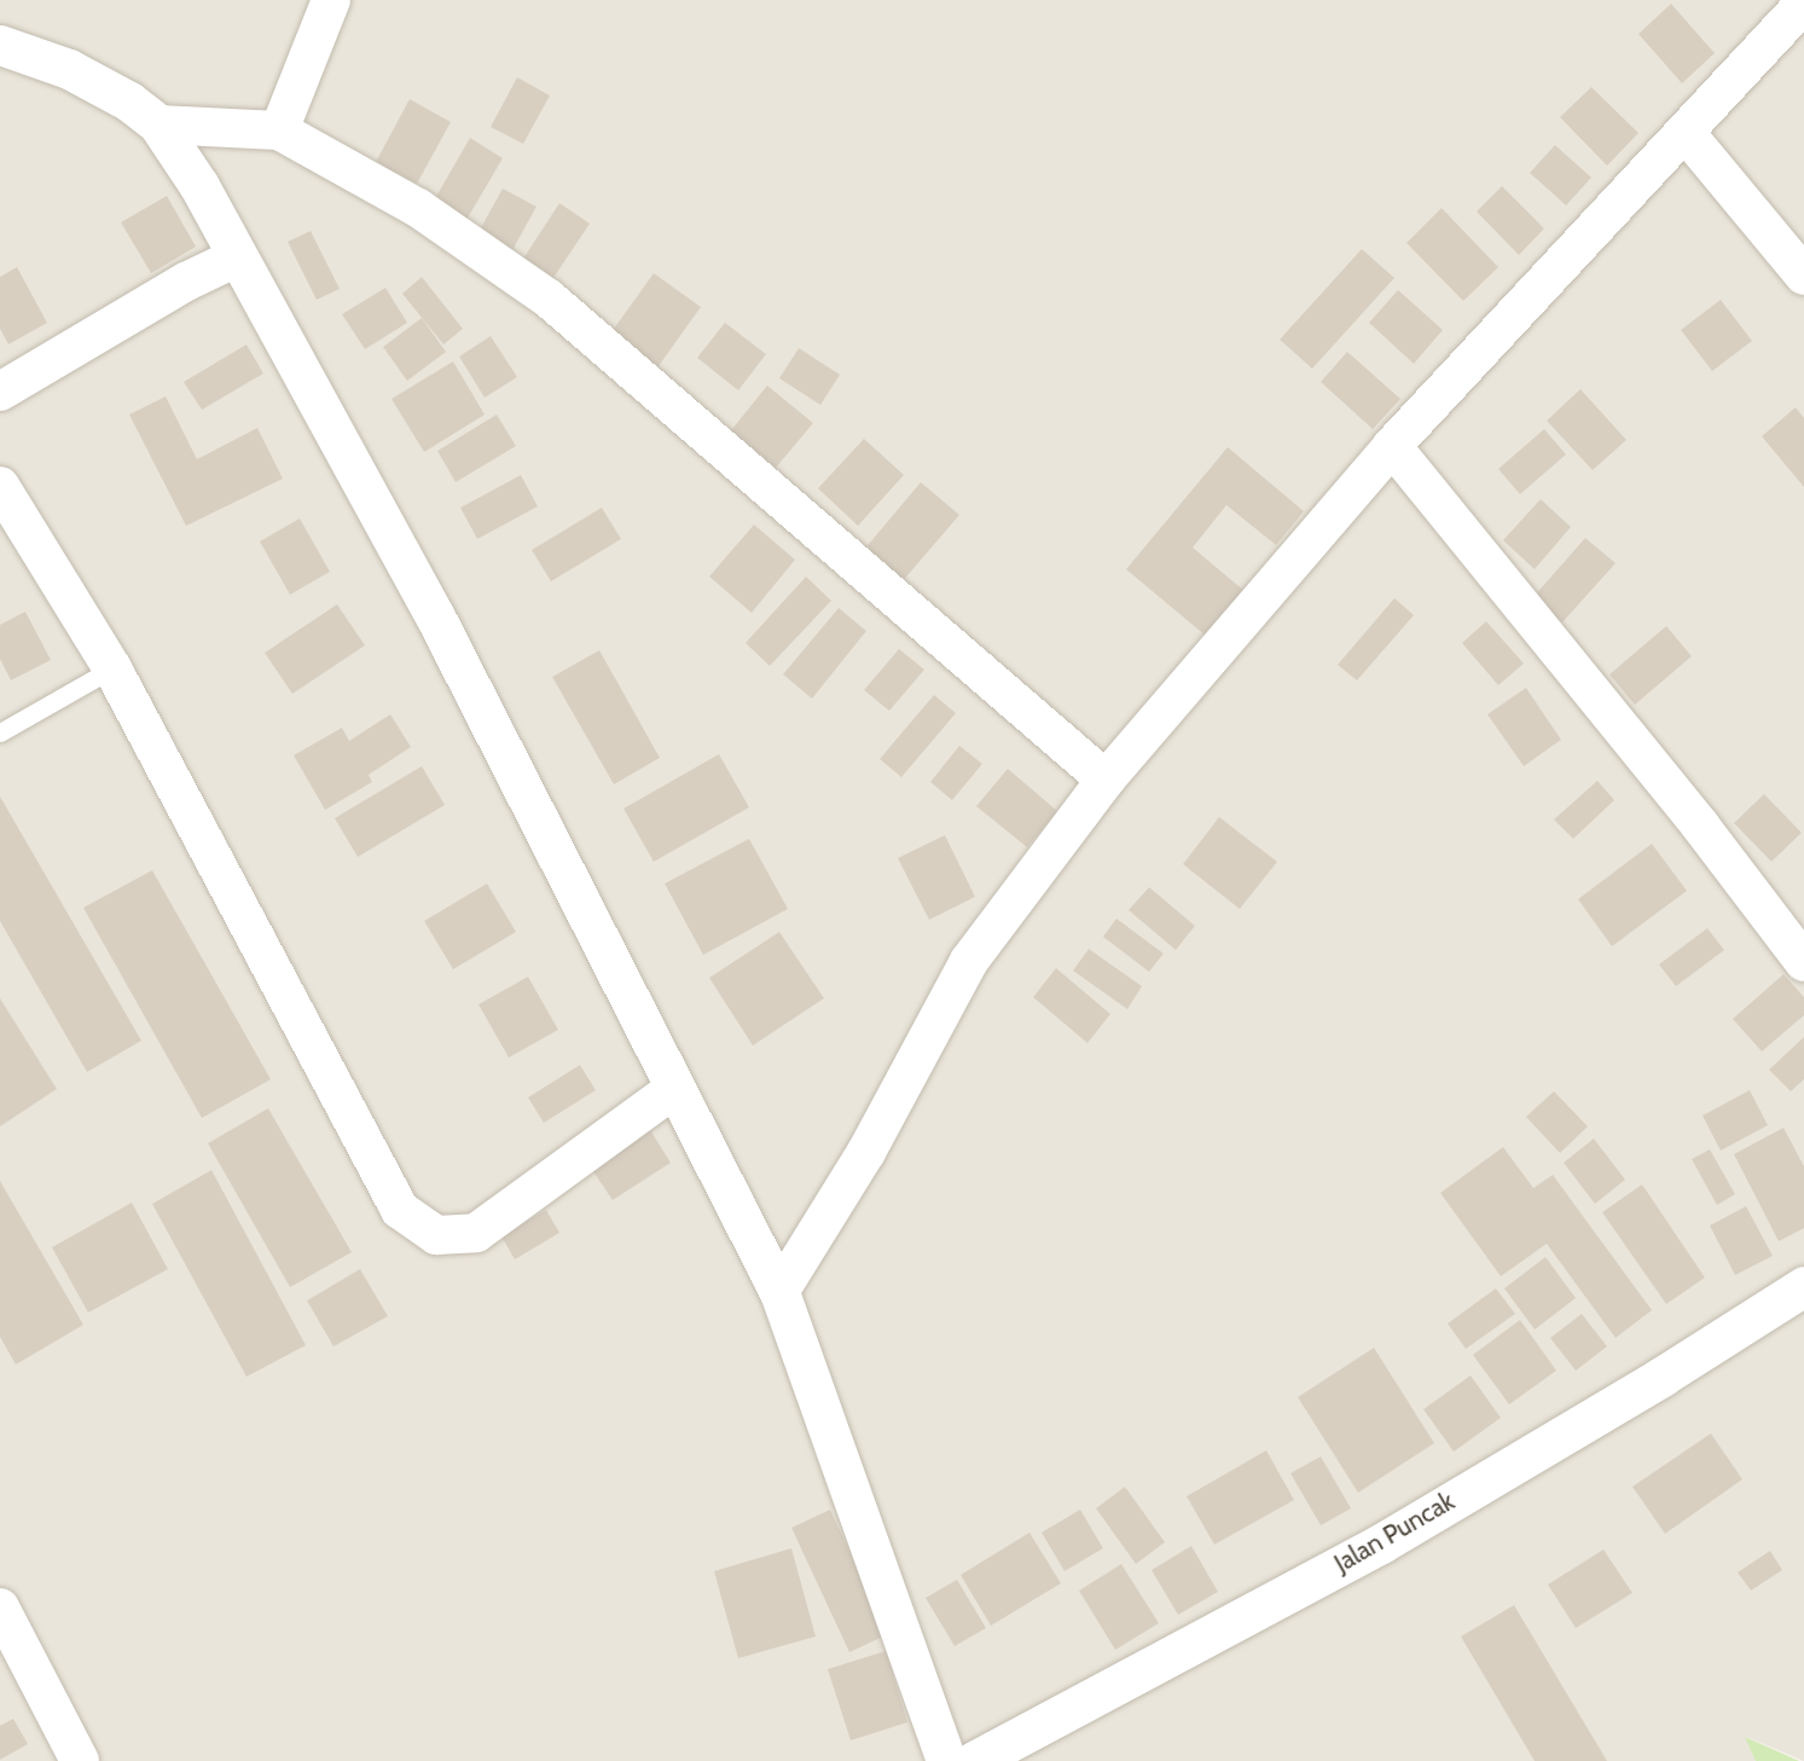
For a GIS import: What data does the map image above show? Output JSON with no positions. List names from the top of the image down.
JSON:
{
  "streets": {
    "street": ["Jalan Puncak"]
  }
}
